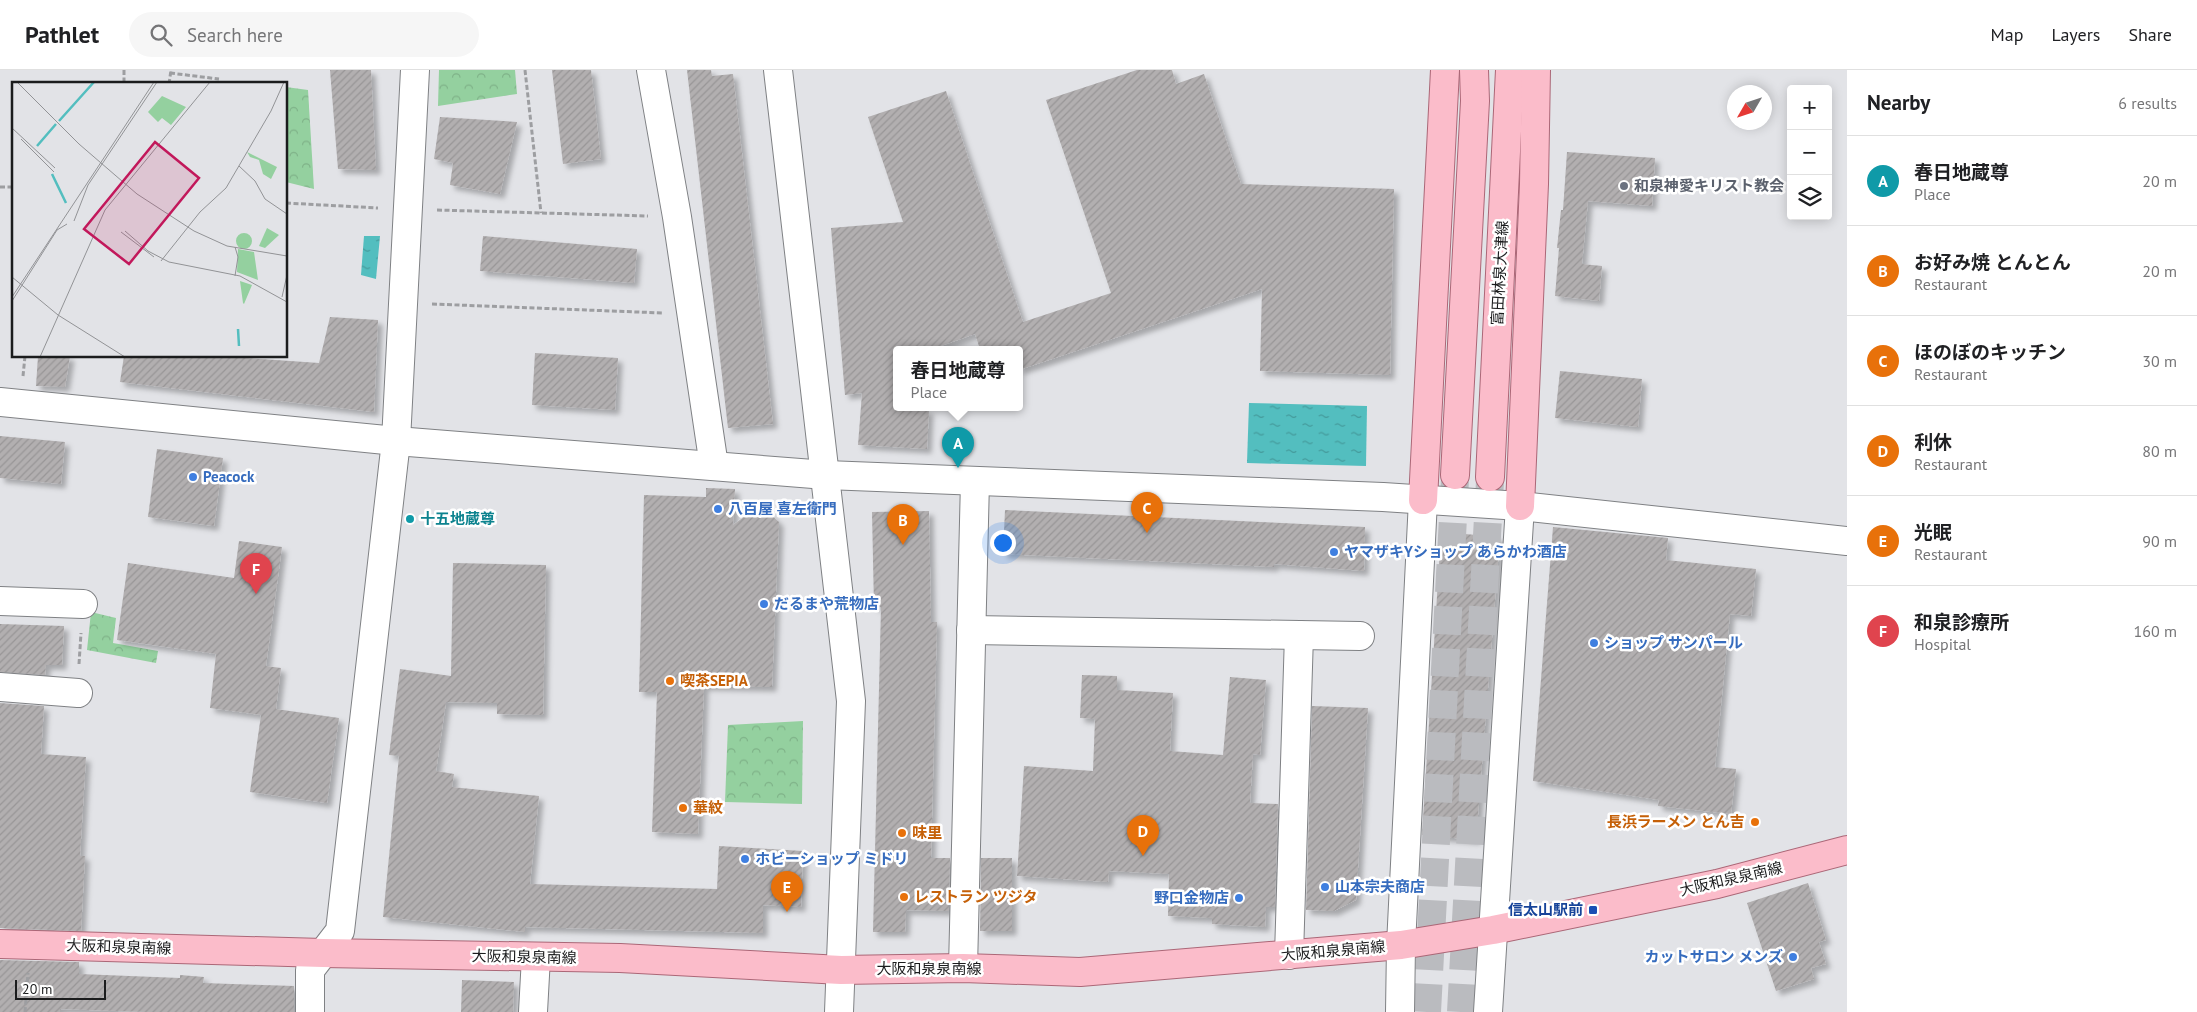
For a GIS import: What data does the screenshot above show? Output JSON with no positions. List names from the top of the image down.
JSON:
{
  "streets": {
    "main road": ["富田林泉大津線", "大阪和泉泉南線"]
  },
  "places": {
    "other": [
      "和泉神愛キリスト教会",
      "Peacock",
      "八百屋 喜左衛門",
      "十五地蔵尊",
      "ヤマザキYショップ あらかわ酒店",
      "だるまや荒物店",
      "ショップ サンパール",
      "喫茶SEPIA",
      "華紋",
      "長浜ラーメン とん吉",
      "味里",
      "ホビーショップ ミドリ",
      "山本宗夫商店",
      "レストラン ツジタ",
      "野口金物店",
      "カットサロン メンズ"
    ],
    "transit": ["信太山駅前"]
  },
  "scale_bar": "20 m",
  "north": "bottom left",
  "page": {
    "header": "Pathlet",
    "search": "Search here",
    "nav": ["Map", "Layers", "Share"],
    "heading": ["Nearby", "6 results"],
    "map_buttons": ["+", "−"],
    "list": [
      {
        "mark": "A",
        "name": "春日地蔵尊",
        "note": "Place",
        "value": "20 m"
      },
      {
        "mark": "B",
        "name": "お好み焼 とんとん",
        "note": "Restaurant",
        "value": "20 m"
      },
      {
        "mark": "C",
        "name": "ほのぼのキッチン",
        "note": "Restaurant",
        "value": "30 m"
      },
      {
        "mark": "D",
        "name": "利休",
        "note": "Restaurant",
        "value": "80 m"
      },
      {
        "mark": "E",
        "name": "光眠",
        "note": "Restaurant",
        "value": "90 m"
      },
      {
        "mark": "F",
        "name": "和泉診療所",
        "note": "Hospital",
        "value": "160 m"
      }
    ],
    "popup": ["春日地蔵尊", "Place"],
    "pins": [
      "A",
      "C",
      "B",
      "F",
      "D",
      "E"
    ],
    "scale": "20 m"
  }
}
